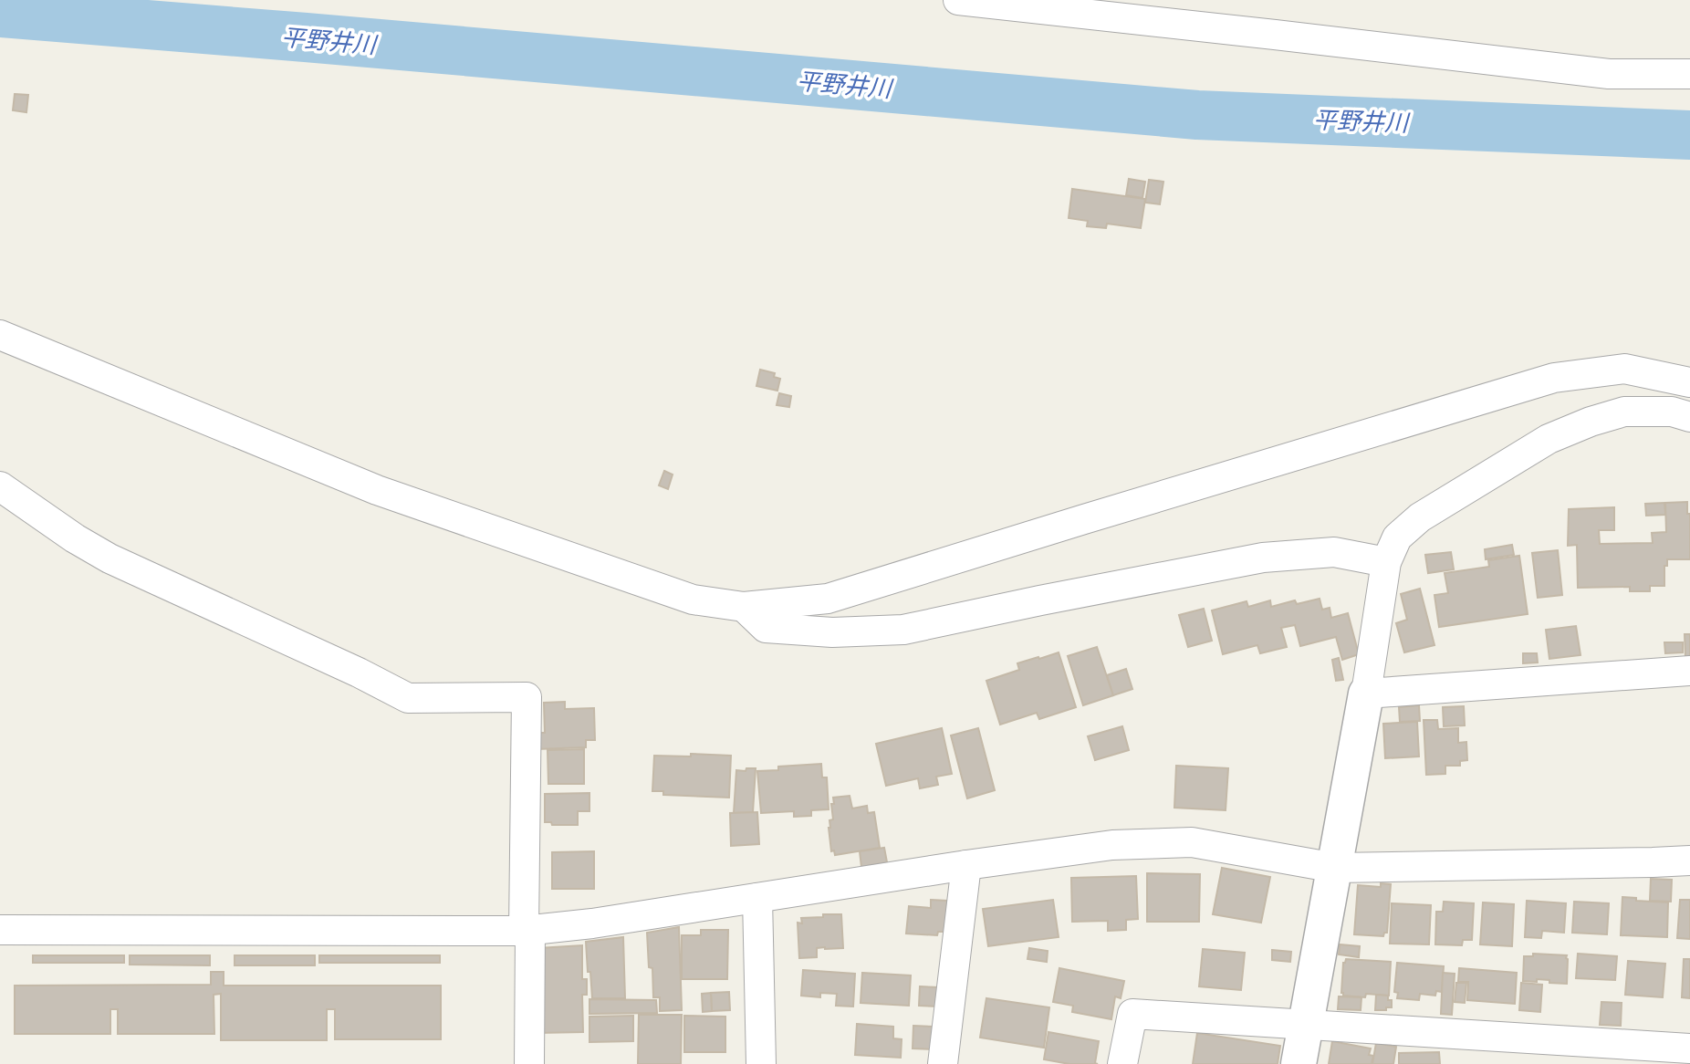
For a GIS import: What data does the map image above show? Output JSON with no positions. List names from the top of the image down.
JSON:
{
  "water": ["平野井川"]
}
